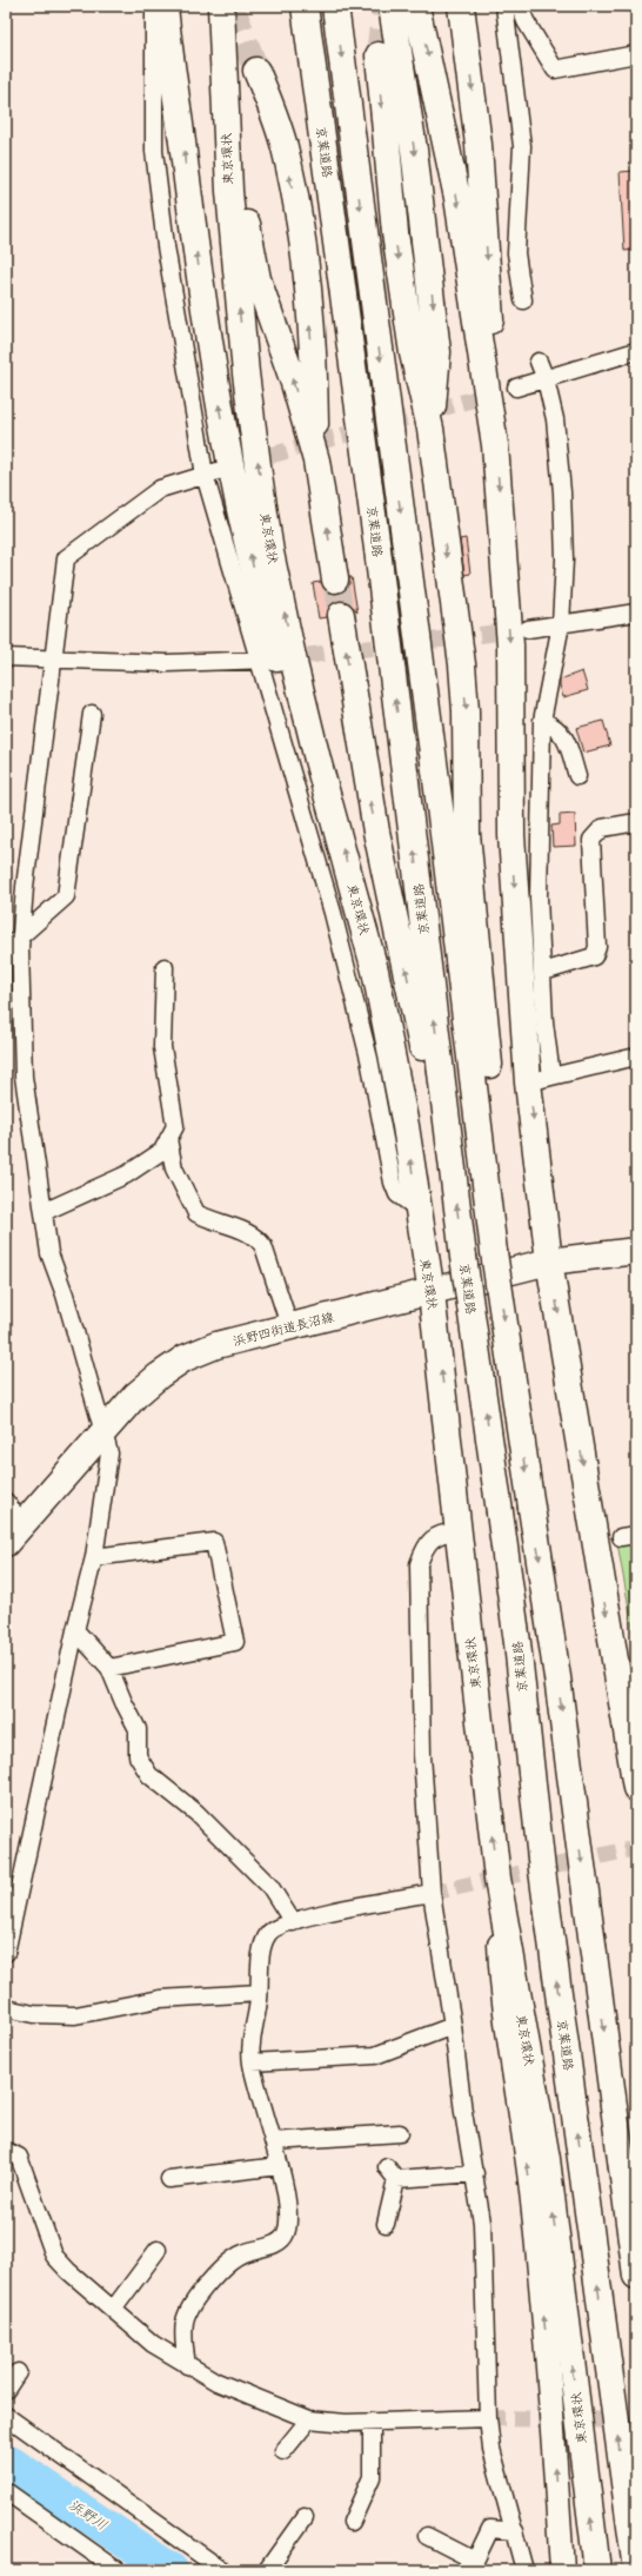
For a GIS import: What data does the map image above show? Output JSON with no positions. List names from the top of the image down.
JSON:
{
  "streets": {
    "main road": ["京葉道路", "東京環状", "浜野四街道長沼線"]
  },
  "crossings": [
    ["東京環状", "浜野四街道長沼線"]
  ],
  "water": ["浜野川"]
}
